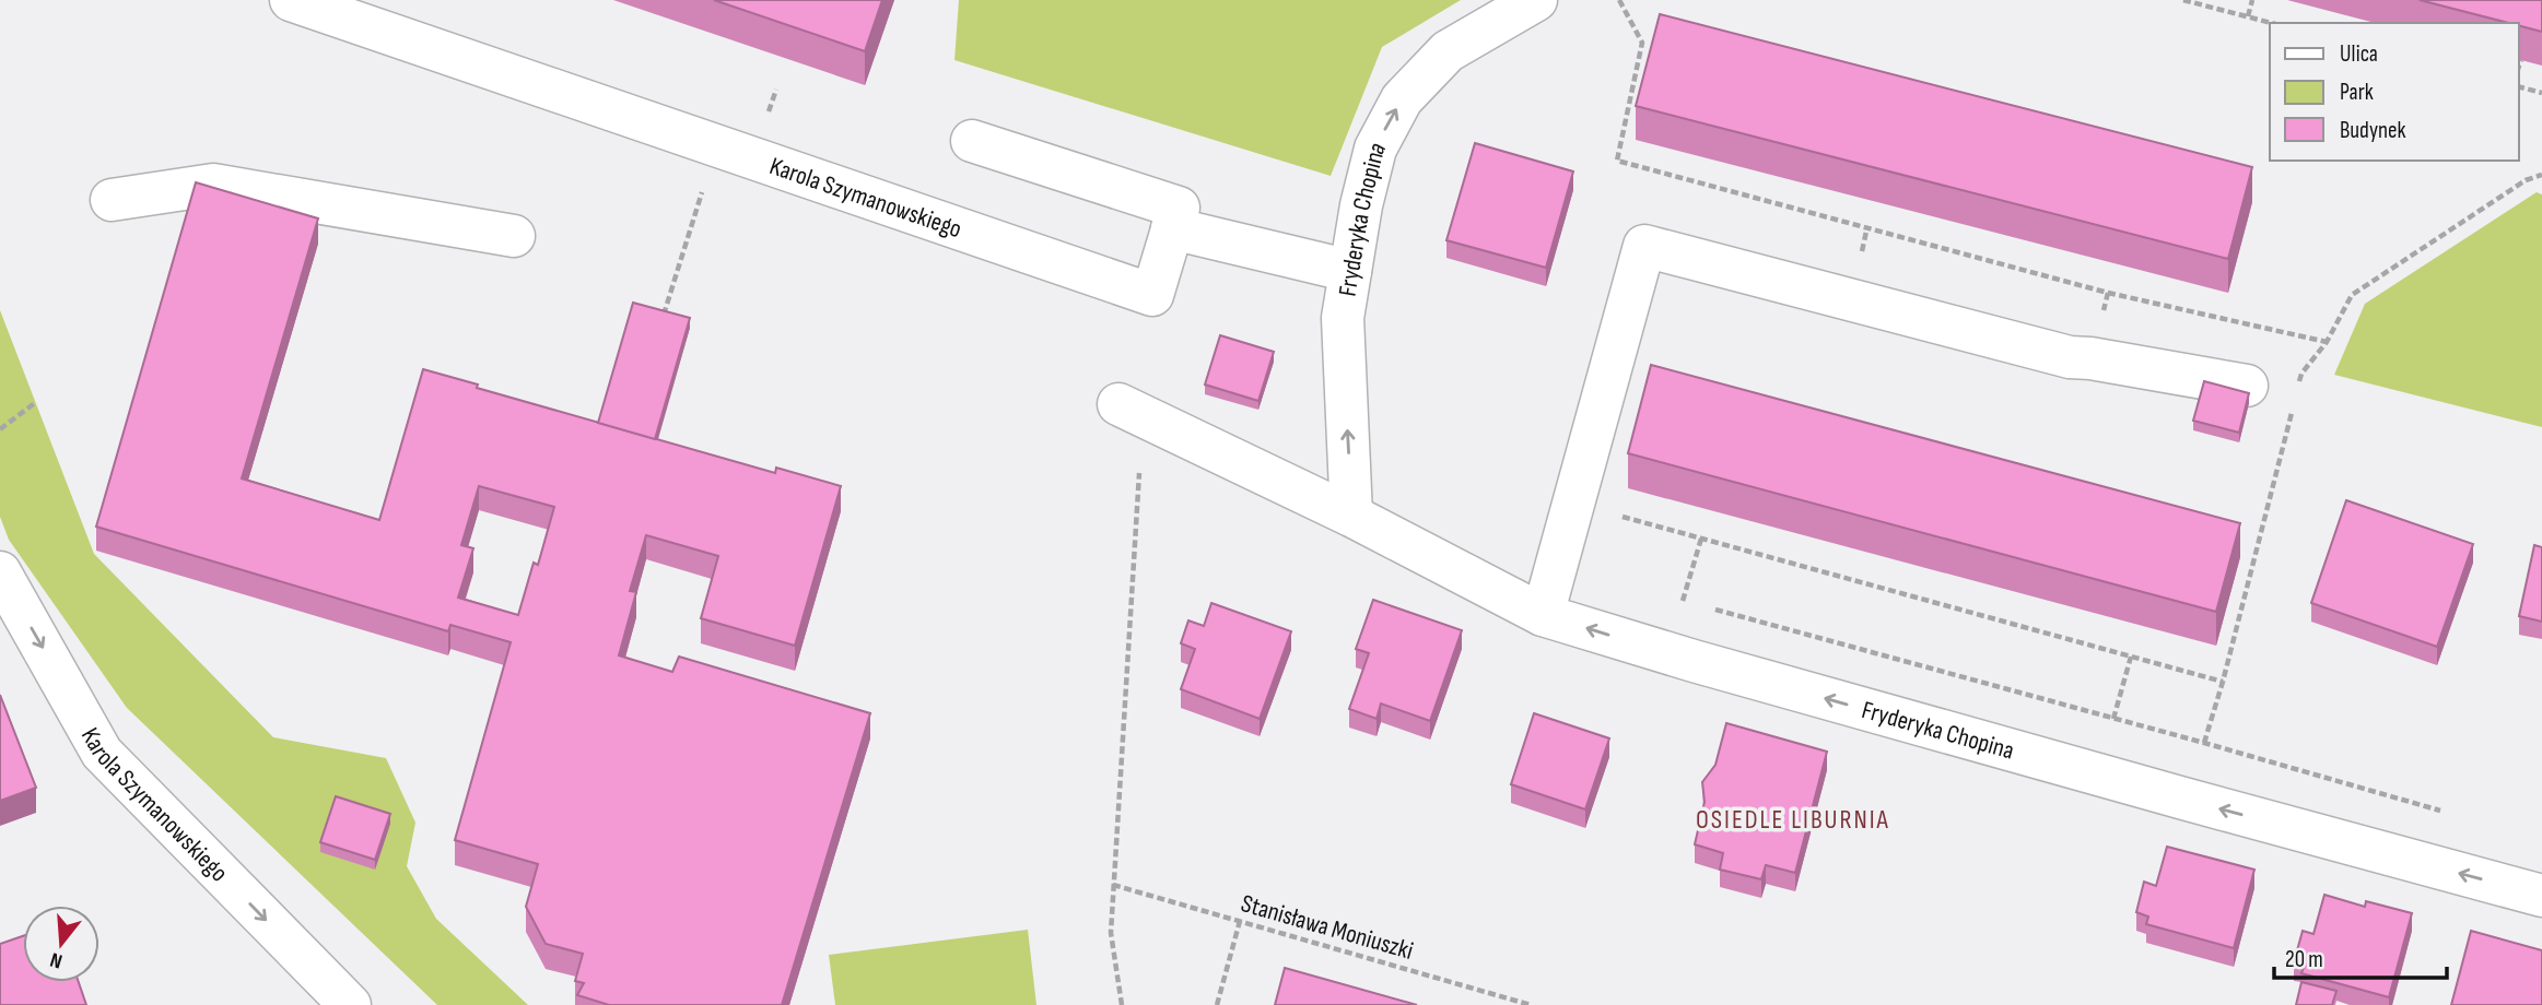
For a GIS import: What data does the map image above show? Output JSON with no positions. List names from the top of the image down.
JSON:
{
  "streets": {
    "street": ["Karola Szymanowskiego", "Fryderyka Chopina"],
    "path": ["Stanisława Moniuszki"]
  },
  "one_way": ["Karola Szymanowskiego"],
  "districts": ["OSIEDLE LIBURNIA"],
  "legend": ["Ulica", "Park", "Budynek"],
  "scale_bar": "20 m",
  "north": "bottom"
}
